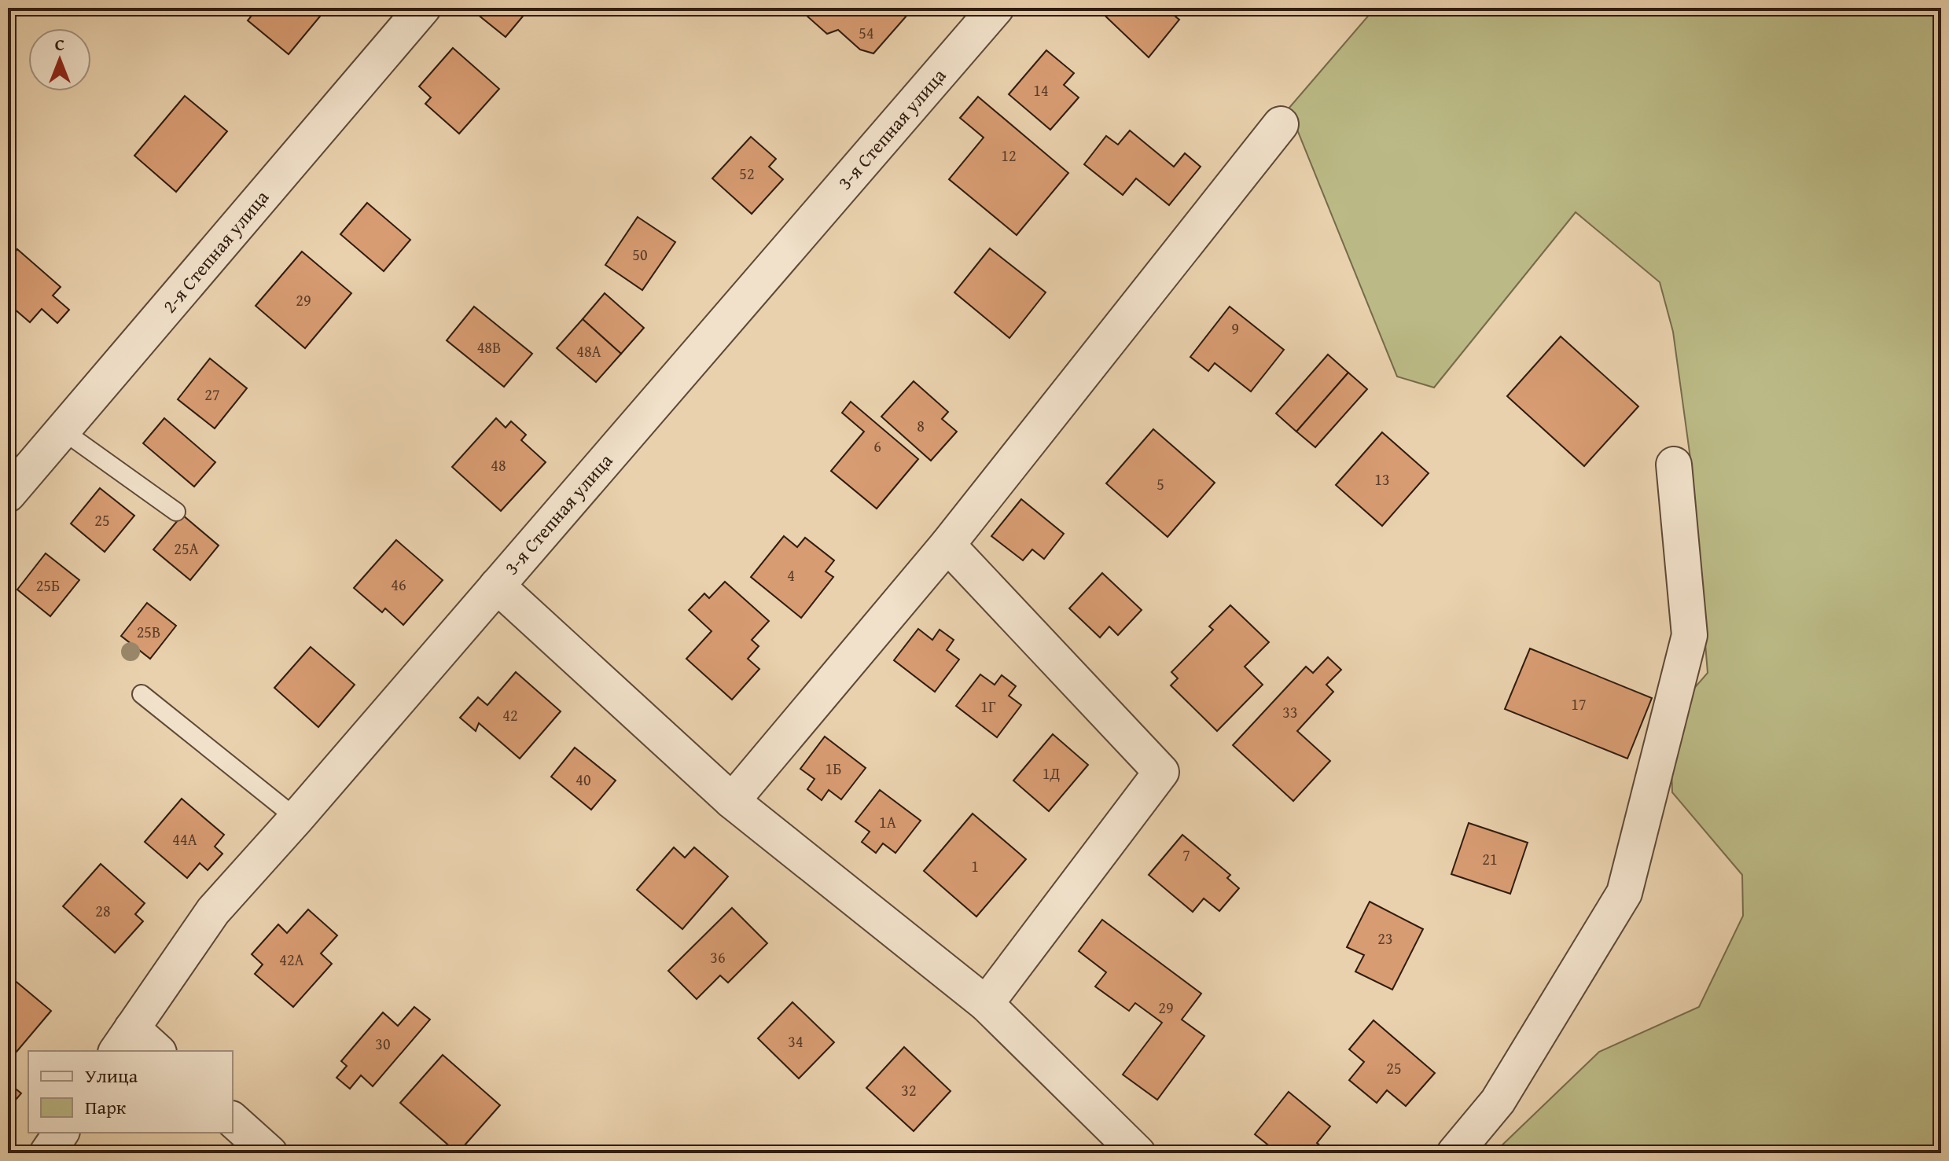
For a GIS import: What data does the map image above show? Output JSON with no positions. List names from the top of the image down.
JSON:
{
  "streets": {
    "street": ["3-я Степная улица", "2-я Степная улица"]
  },
  "house_numbers": [
    "54",
    "14",
    "12",
    "52",
    "50",
    "29",
    "9",
    "48В",
    "48А",
    "27",
    "8",
    "6",
    "48",
    "13",
    "5",
    "25",
    "25А",
    "4",
    "46",
    "25Б",
    "25В",
    "17",
    "1Г",
    "33",
    "42",
    "1Б",
    "1Д",
    "40",
    "1А",
    "44А",
    "7",
    "21",
    "1",
    "28",
    "23",
    "36",
    "42А",
    "29",
    "34",
    "30",
    "25",
    "32"
  ],
  "legend": ["Улица", "Парк"],
  "north": "top"
}
